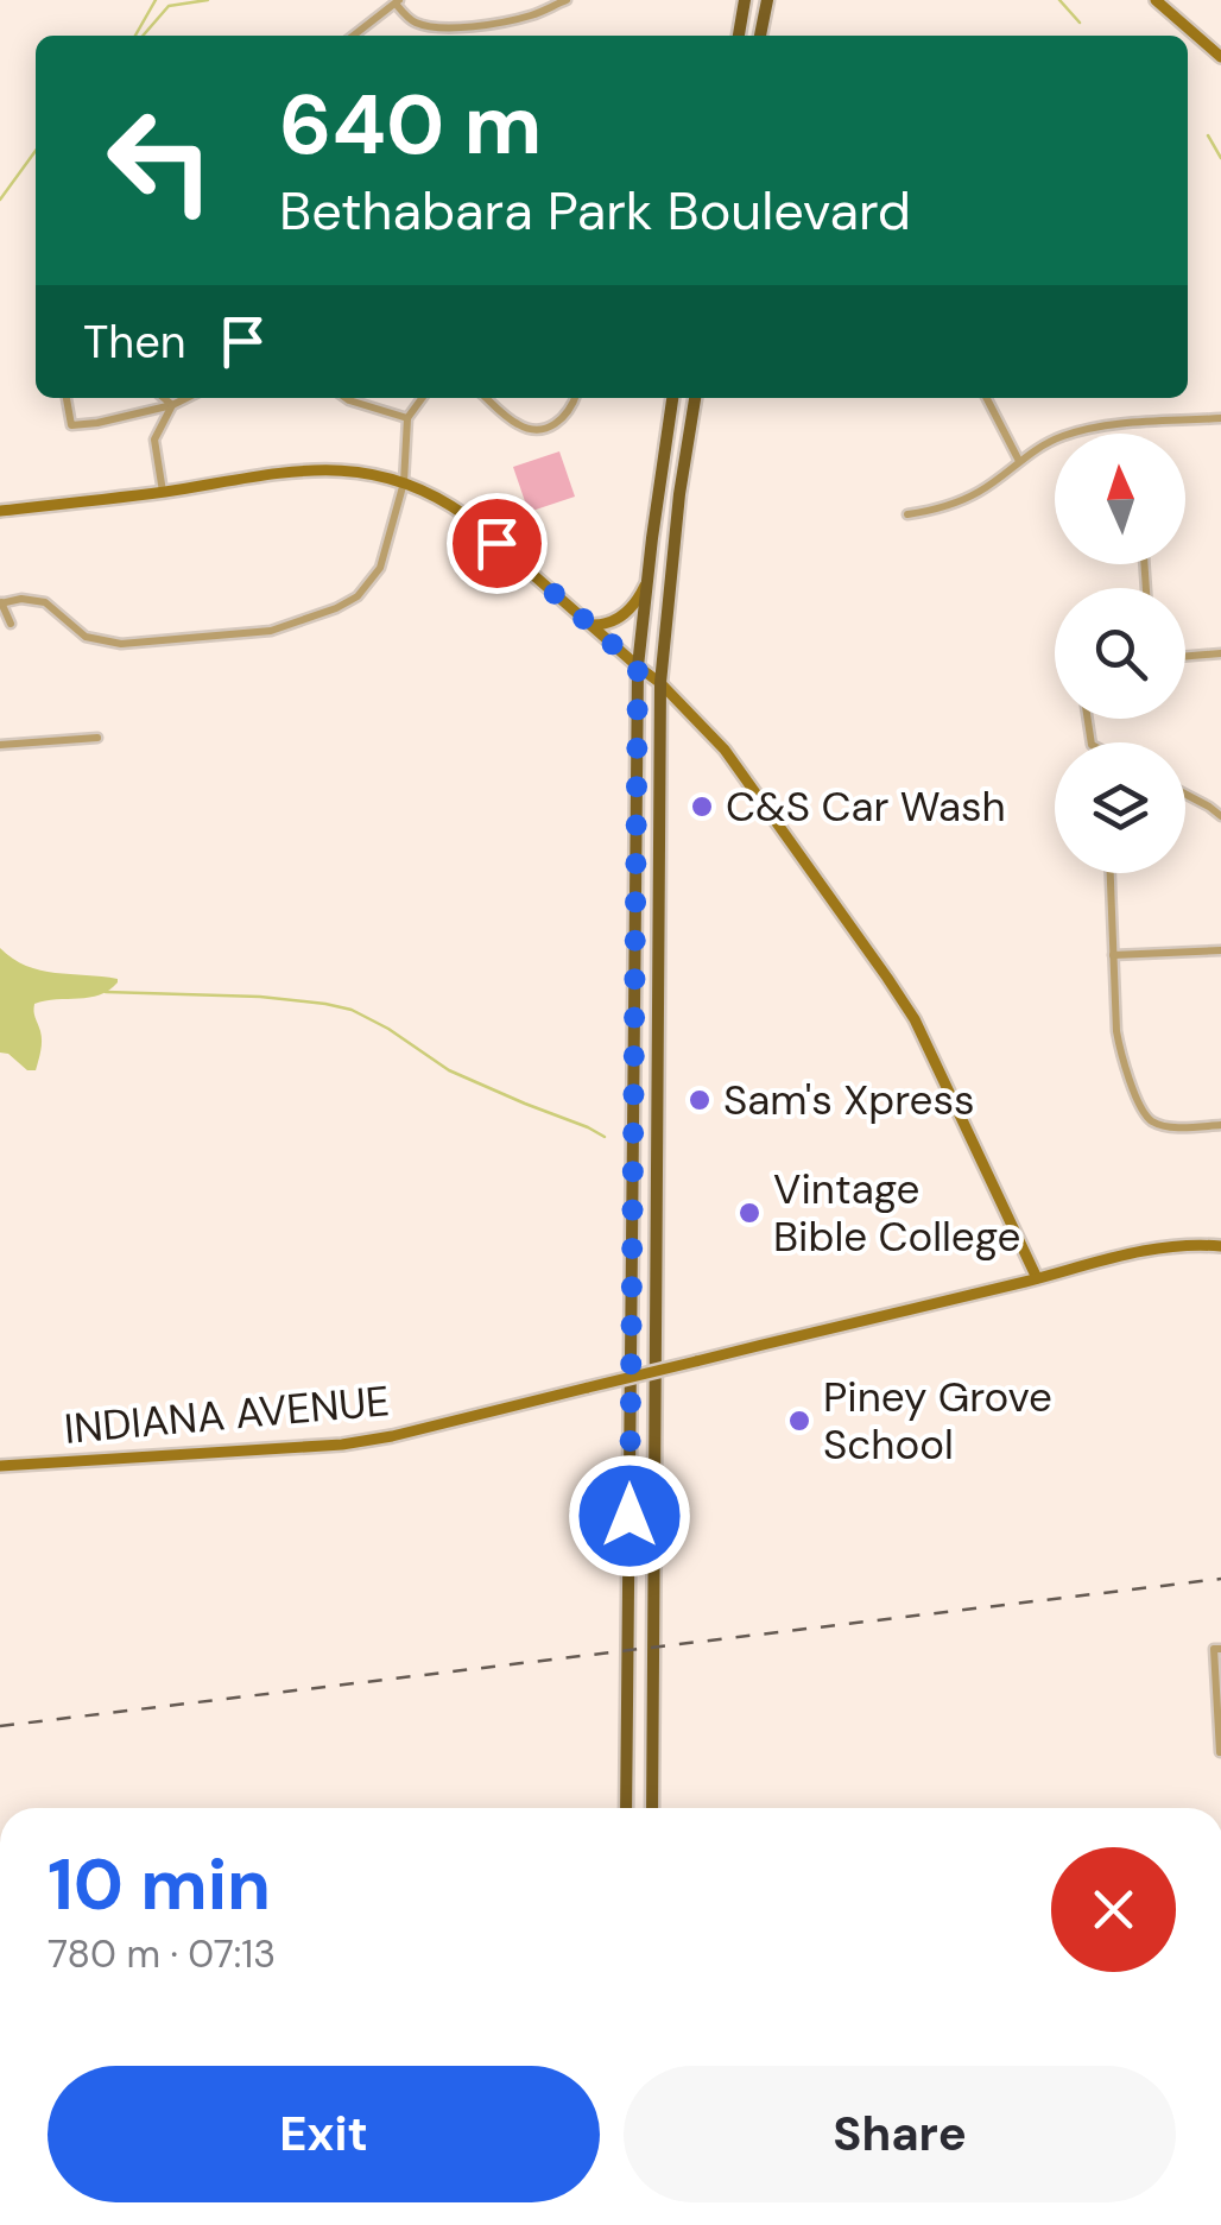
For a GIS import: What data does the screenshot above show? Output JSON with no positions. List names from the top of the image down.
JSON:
{
  "streets": {
    "street": ["INDIANA AVENUE"]
  },
  "places": [
    "C&S Car Wash",
    "Sam's Xpress",
    "Vintage Bible College",
    "Piney Grove School"
  ],
  "north": "top",
  "page": {
    "turn": ["640 m", "Bethabara Park Boulevard"],
    "then": "Then",
    "heading": ["10 min", "780 m · 07:13"],
    "buttons": ["Exit", "Share"]
  }
}
